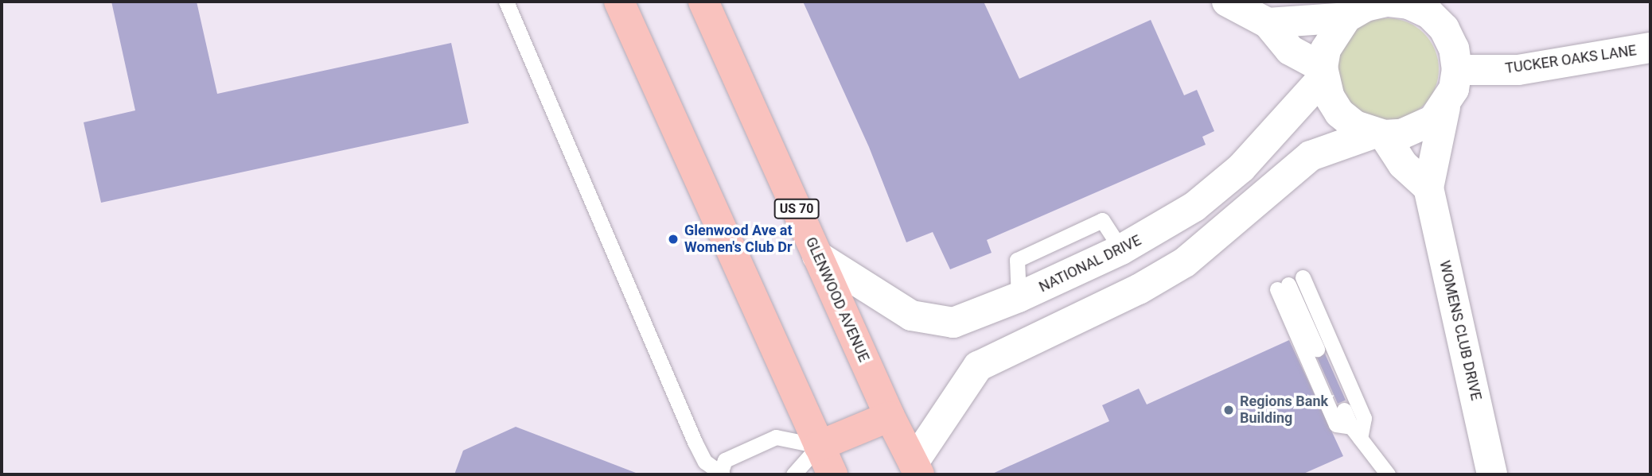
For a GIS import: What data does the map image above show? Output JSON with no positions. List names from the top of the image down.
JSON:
{
  "streets": {
    "main road": ["US 70", "GLENWOOD AVENUE"],
    "street": ["TUCKER OAKS LANE", "NATIONAL DRIVE", "WOMENS CLUB DRIVE"]
  },
  "crossings": [
    ["TUCKER OAKS LANE", "NATIONAL DRIVE"],
    ["TUCKER OAKS LANE", "WOMENS CLUB DRIVE"],
    ["NATIONAL DRIVE", "GLENWOOD AVENUE"],
    ["NATIONAL DRIVE", "WOMENS CLUB DRIVE"]
  ],
  "places": ["Glenwood Ave at Women's Club Dr", "Regions Bank Building"]
}
